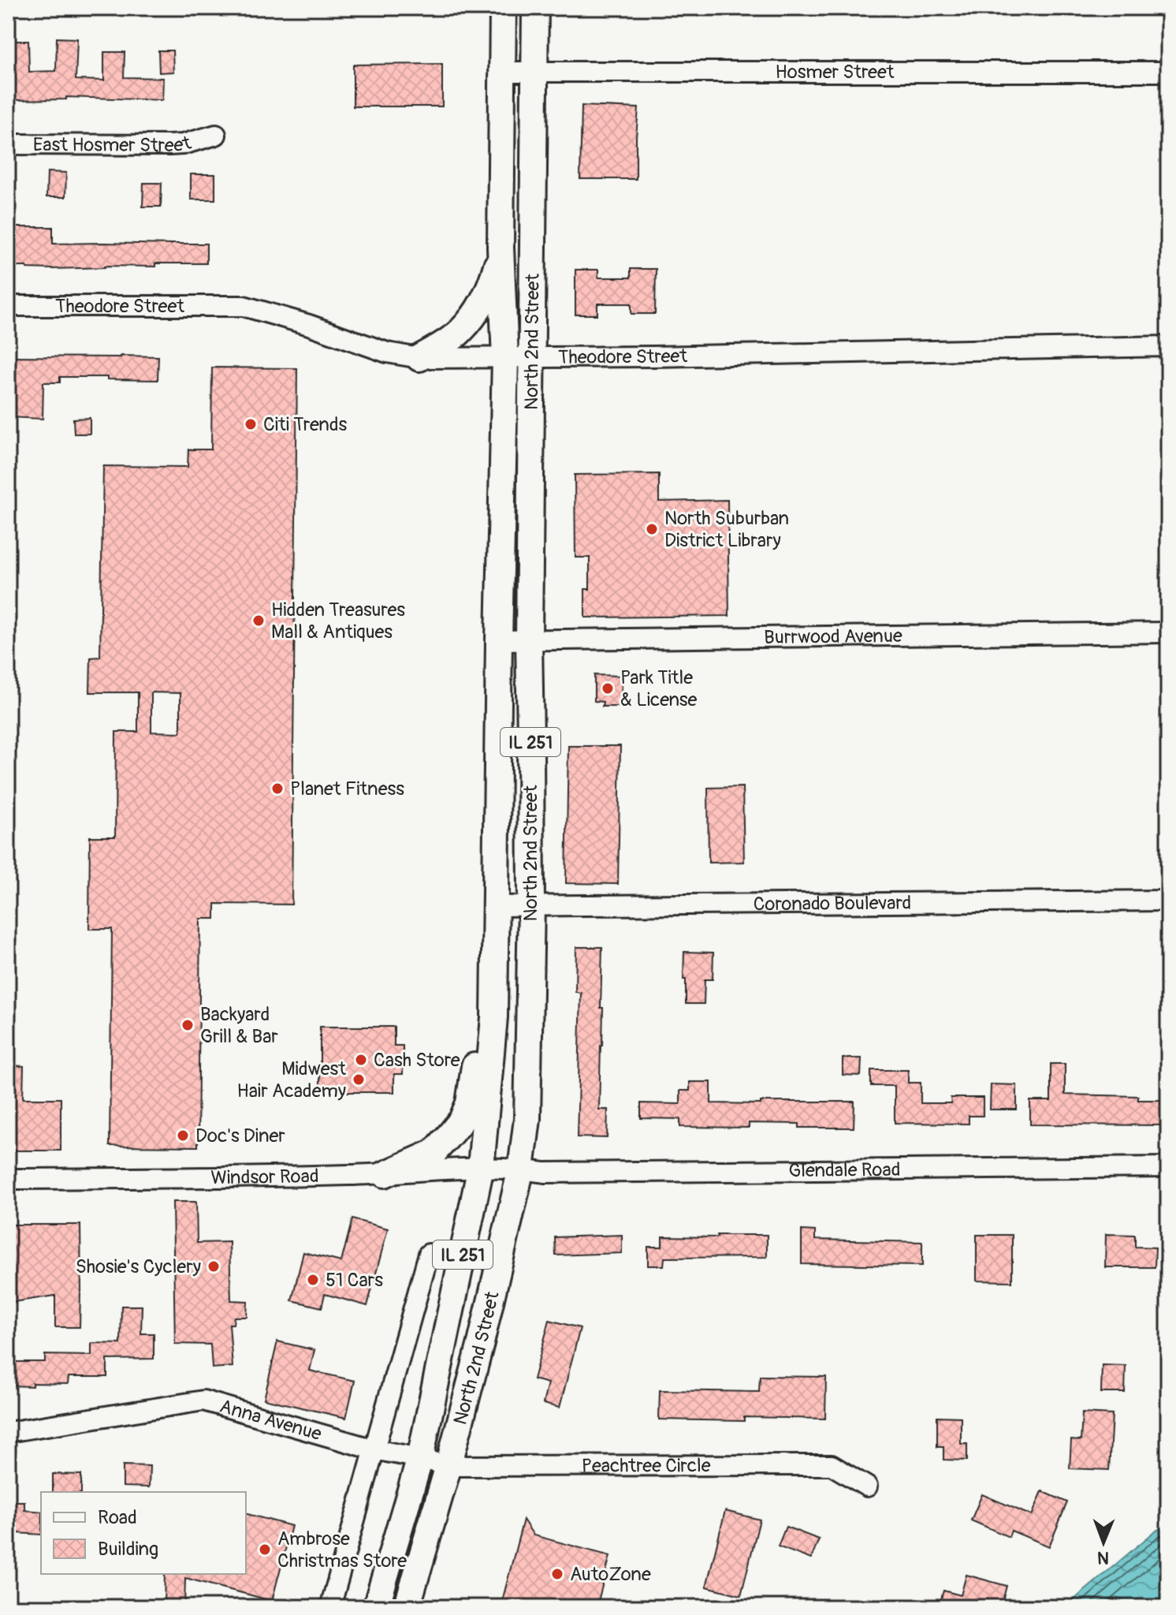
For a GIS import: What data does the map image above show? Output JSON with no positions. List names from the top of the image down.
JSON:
{
  "streets": {
    "main road": ["North 2nd Street", "IL 251"],
    "street": [
      "Hosmer Street",
      "East Hosmer Street",
      "Theodore Street",
      "Burrwood Avenue",
      "Coronado Boulevard",
      "Glendale Road",
      "Windsor Road",
      "Anna Avenue",
      "Peachtree Circle"
    ]
  },
  "crossings": [
    ["Hosmer Street", "North 2nd Street"],
    ["Theodore Street", "North 2nd Street"],
    ["North 2nd Street", "Burrwood Avenue"],
    ["North 2nd Street", "Coronado Boulevard"],
    ["North 2nd Street", "Glendale Road"],
    ["North 2nd Street", "Windsor Road"],
    ["North 2nd Street", "Anna Avenue"],
    ["North 2nd Street", "Peachtree Circle"],
    ["Glendale Road", "Windsor Road"],
    ["Anna Avenue", "Peachtree Circle"]
  ],
  "places": [
    "Citi Trends",
    "North Suburban District Library",
    "Hidden Treasures Mall & Antiques",
    "Park Title & License",
    "Planet Fitness",
    "Backyard Grill & Bar",
    "Cash Store",
    "Midwest Hair Academy",
    "Doc's Diner",
    "Shosie's Cyclery",
    "51 Cars",
    "Ambrose Christmas Store",
    "AutoZone"
  ],
  "legend": ["Road", "Building"],
  "north": "bottom"
}
